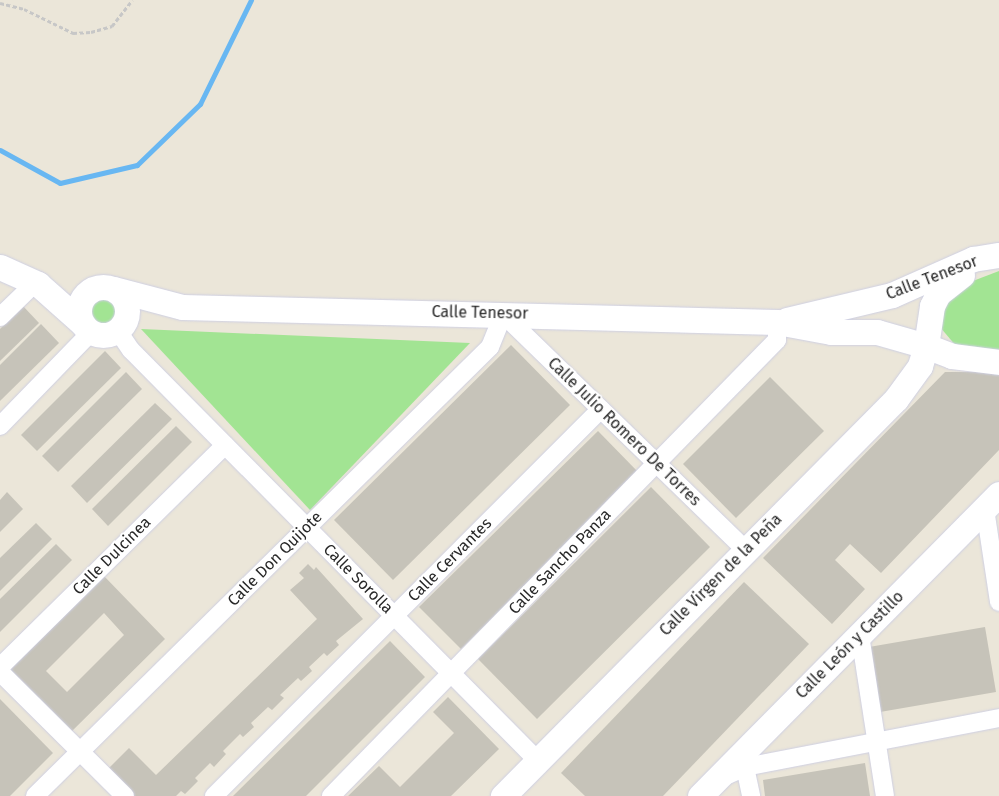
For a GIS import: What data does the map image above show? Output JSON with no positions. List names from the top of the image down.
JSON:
{
  "streets": {
    "street": [
      "Calle Tenesor",
      "Calle Julio Romero De Torres",
      "Calle Dulcinea",
      "Calle Don Quijote",
      "Calle Cervantes",
      "Calle Sancho Panza",
      "Calle Virgen de la Peña",
      "Calle Sorolla",
      "Calle León y Castillo"
    ]
  },
  "crossings": [
    ["Calle Tenesor", "Calle Julio Romero De Torres"],
    ["Calle Tenesor", "Calle Don Quijote"],
    ["Calle Tenesor", "Calle Sancho Panza"],
    ["Calle Tenesor", "Calle Virgen de la Peña"],
    ["Calle Tenesor", "Calle Sorolla"],
    ["Calle Julio Romero De Torres", "Calle Don Quijote"],
    ["Calle Julio Romero De Torres", "Calle Cervantes"],
    ["Calle Julio Romero De Torres", "Calle Sancho Panza"],
    ["Calle Julio Romero De Torres", "Calle Virgen de la Peña"],
    ["Calle Dulcinea", "Calle Sorolla"],
    ["Calle Don Quijote", "Calle Sorolla"],
    ["Calle Cervantes", "Calle Sorolla"],
    ["Calle Sancho Panza", "Calle Sorolla"],
    ["Calle Virgen de la Peña", "Calle Sorolla"]
  ]
}
